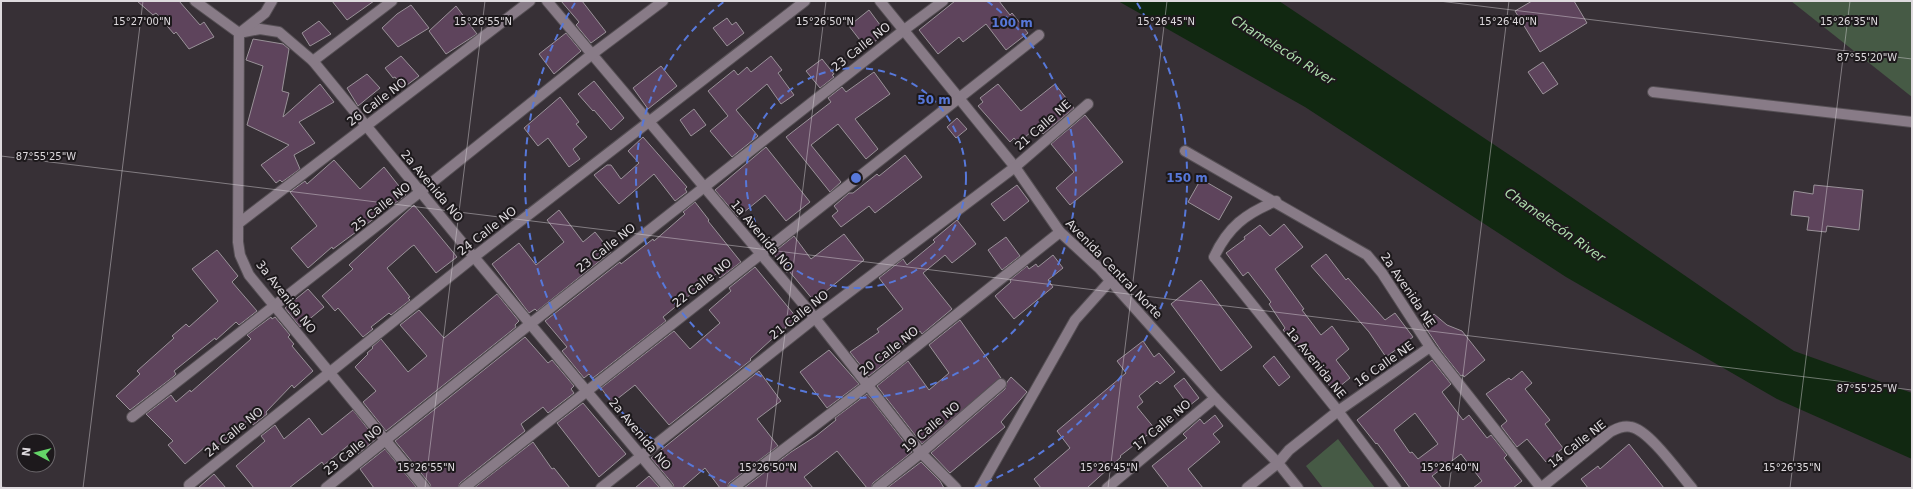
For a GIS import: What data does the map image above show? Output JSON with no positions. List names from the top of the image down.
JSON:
{
  "streets": {
    "street": [
      "23 Calle NO",
      "26 Calle NO",
      "21 Calle NE",
      "2a Avenida NO",
      "25 Calle NO",
      "24 Calle NO",
      "1a Avenida NO",
      "Avenida Central Norte",
      "22 Calle NO",
      "2a Avenida NE",
      "3a Avenida NO",
      "21 Calle NO",
      "20 Calle NO",
      "1a Avenida NE",
      "16 Calle NE",
      "17 Calle NO",
      "19 Calle NO",
      "14 Calle NE"
    ]
  },
  "crossings": [
    ["23 Calle NO", "2a Avenida NO"],
    ["23 Calle NO", "1a Avenida NO"],
    ["23 Calle NO", "Avenida Central Norte"],
    ["23 Calle NO", "3a Avenida NO"],
    ["26 Calle NO", "2a Avenida NO"],
    ["26 Calle NO", "3a Avenida NO"],
    ["21 Calle NE", "Avenida Central Norte"],
    ["21 Calle NE", "21 Calle NO"],
    ["2a Avenida NO", "25 Calle NO"],
    ["2a Avenida NO", "24 Calle NO"],
    ["2a Avenida NO", "22 Calle NO"],
    ["2a Avenida NO", "3a Avenida NO"],
    ["2a Avenida NO", "21 Calle NO"],
    ["25 Calle NO", "1a Avenida NO"],
    ["25 Calle NO", "3a Avenida NO"],
    ["24 Calle NO", "1a Avenida NO"],
    ["24 Calle NO", "3a Avenida NO"],
    ["1a Avenida NO", "22 Calle NO"],
    ["1a Avenida NO", "21 Calle NO"],
    ["1a Avenida NO", "20 Calle NO"],
    ["1a Avenida NO", "19 Calle NO"],
    ["Avenida Central Norte", "22 Calle NO"],
    ["Avenida Central Norte", "21 Calle NO"],
    ["Avenida Central Norte", "20 Calle NO"],
    ["Avenida Central Norte", "16 Calle NE"],
    ["Avenida Central Norte", "17 Calle NO"],
    ["2a Avenida NE", "1a Avenida NE"],
    ["2a Avenida NE", "16 Calle NE"],
    ["2a Avenida NE", "14 Calle NE"],
    ["1a Avenida NE", "16 Calle NE"]
  ],
  "water": ["Chamelecón River"],
  "north": "left",
  "coordinates": [
    "15°27'00\"N",
    "15°26'55\"N",
    "15°26'50\"N",
    "15°26'45\"N",
    "15°26'40\"N",
    "15°26'35\"N",
    "87°55'20\"W",
    "87°55'25\"W"
  ],
  "rings": ["100 m", "50 m", "150 m"]
}
